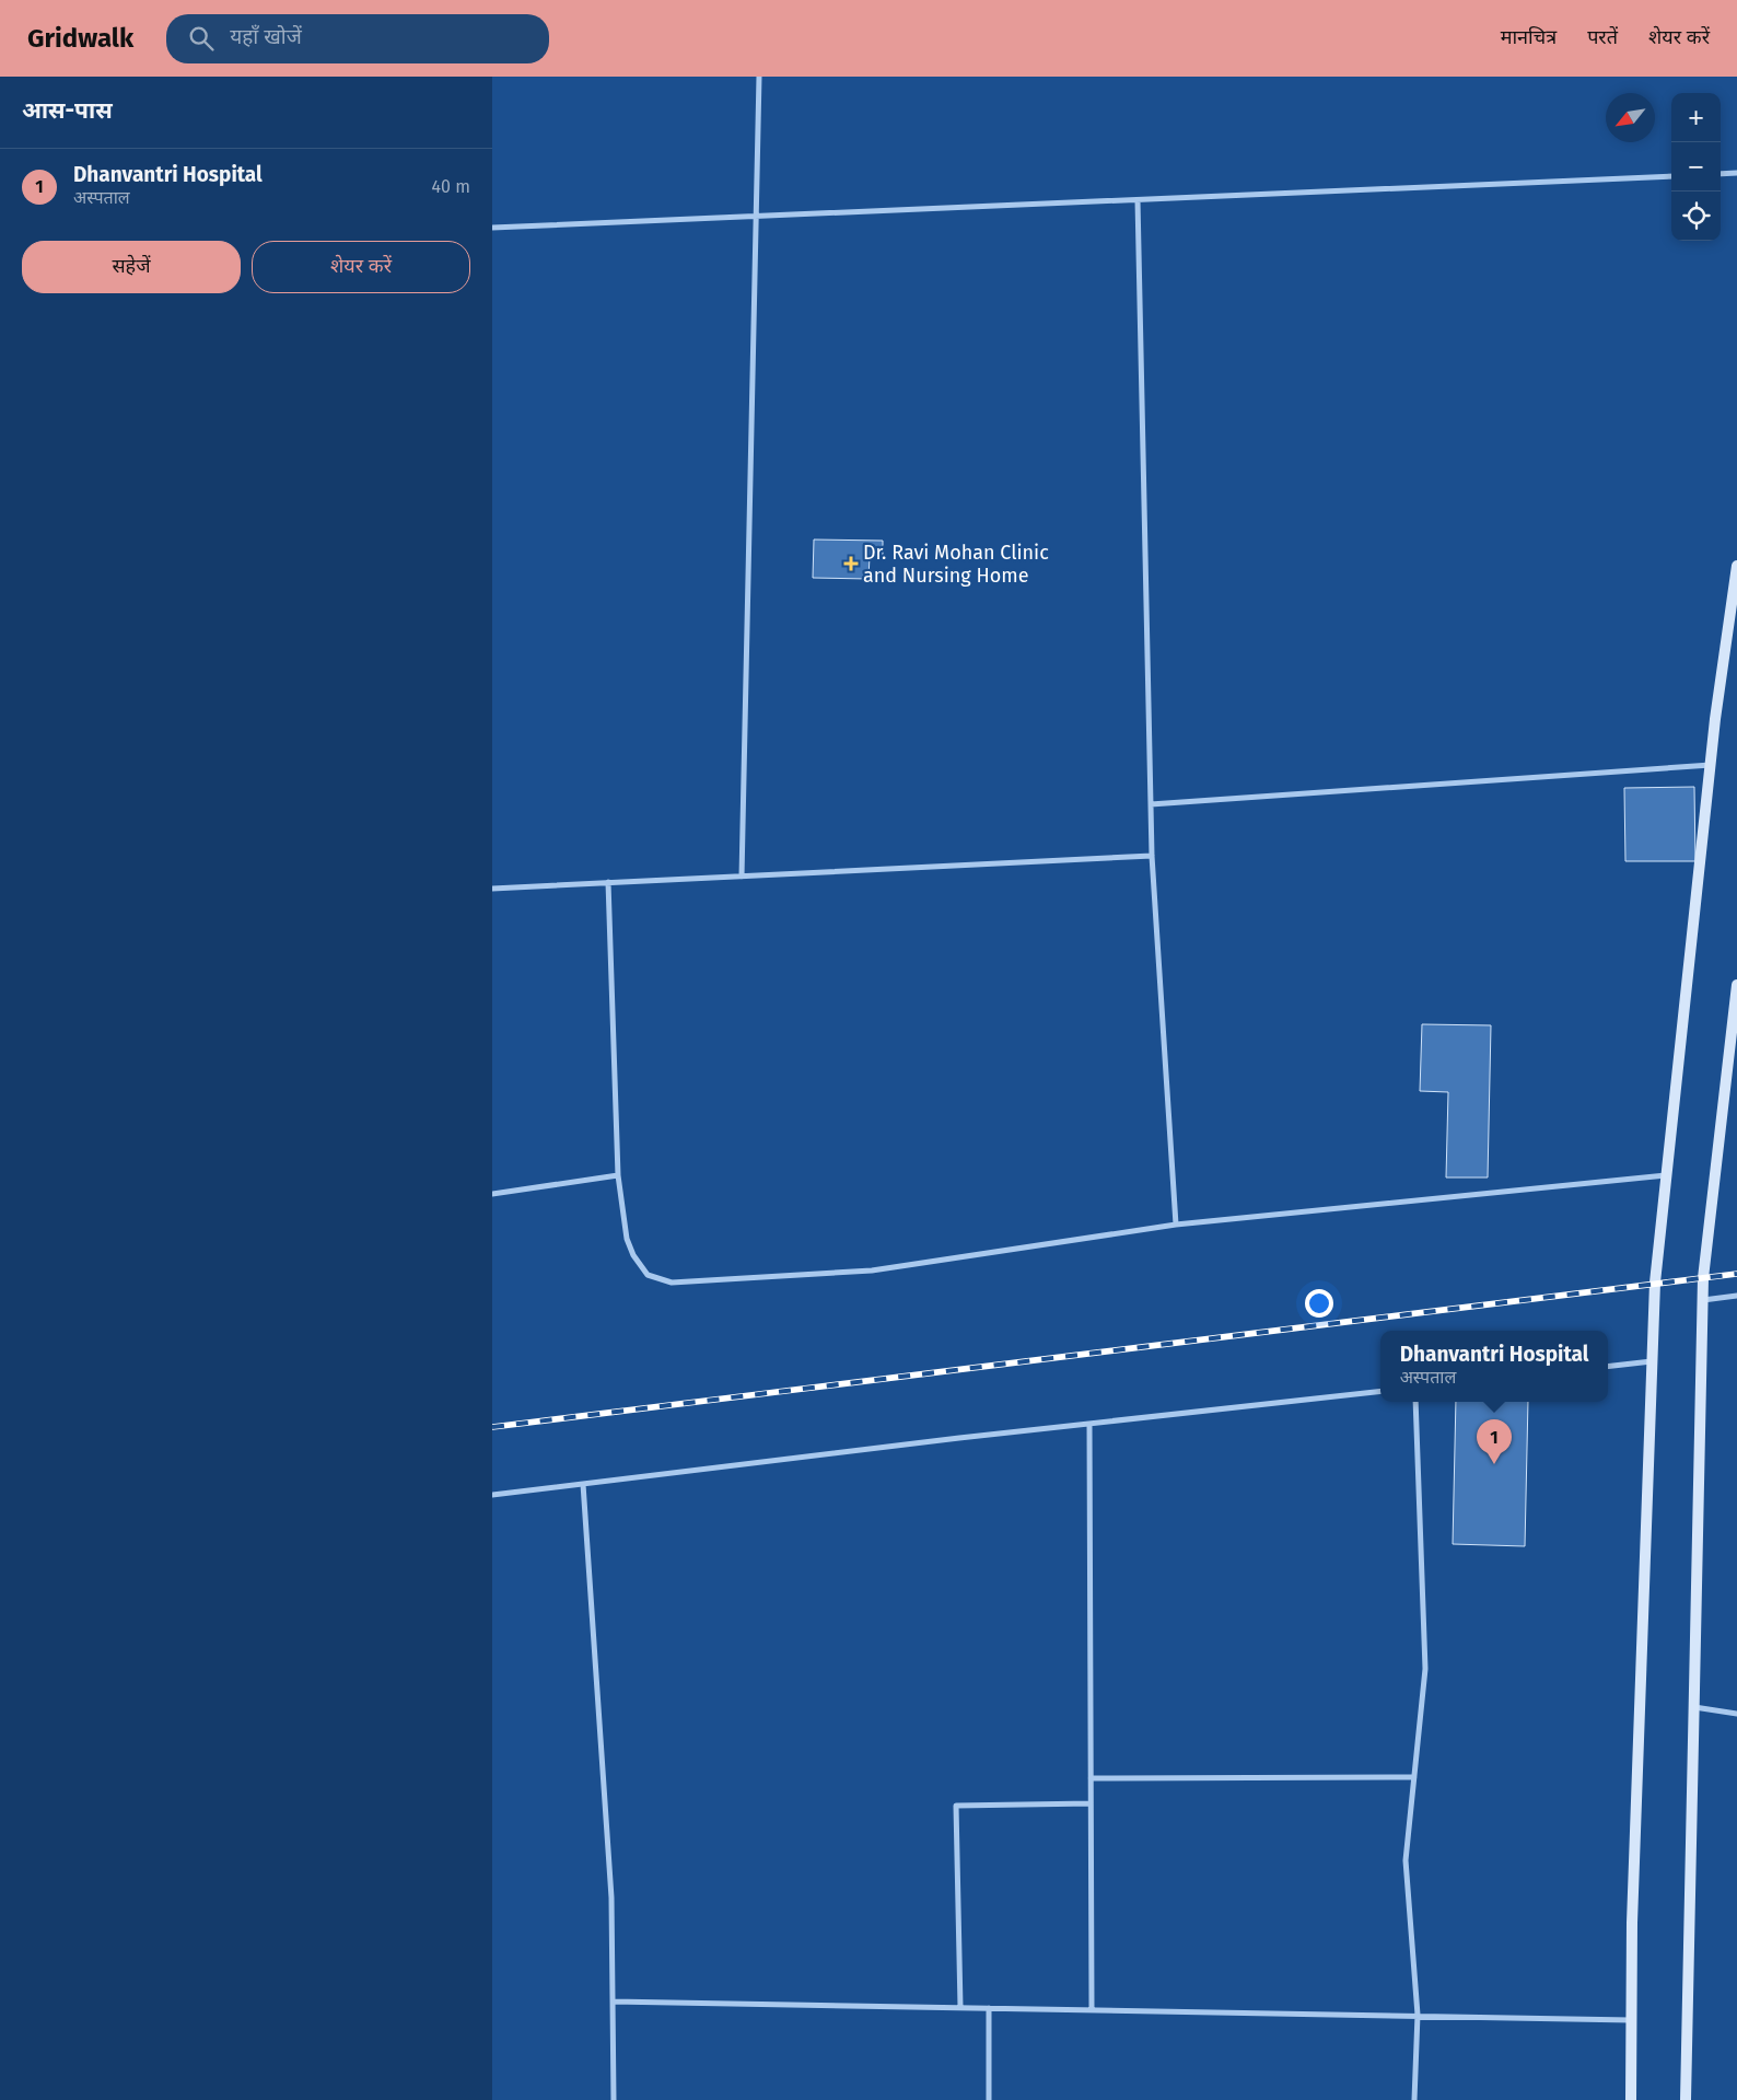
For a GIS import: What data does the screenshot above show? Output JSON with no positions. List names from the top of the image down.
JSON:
{
  "places": {
    "health": ["Dr. Ravi Mohan Clinic and Nursing Home"]
  },
  "north": "bottom left",
  "page": {
    "header": "Gridwalk",
    "search": "यहाँ खोजें",
    "nav": ["मानचित्र", "परतें", "शेयर करें"],
    "heading": "आस-पास",
    "map_buttons": ["+", "−"],
    "list": [
      {
        "mark": "1",
        "name": "Dhanvantri Hospital",
        "note": "अस्पताल",
        "value": "40 m"
      }
    ],
    "buttons": ["सहेजें", "शेयर करें"],
    "popup": ["Dhanvantri Hospital", "अस्पताल"],
    "pins": "1"
  }
}
